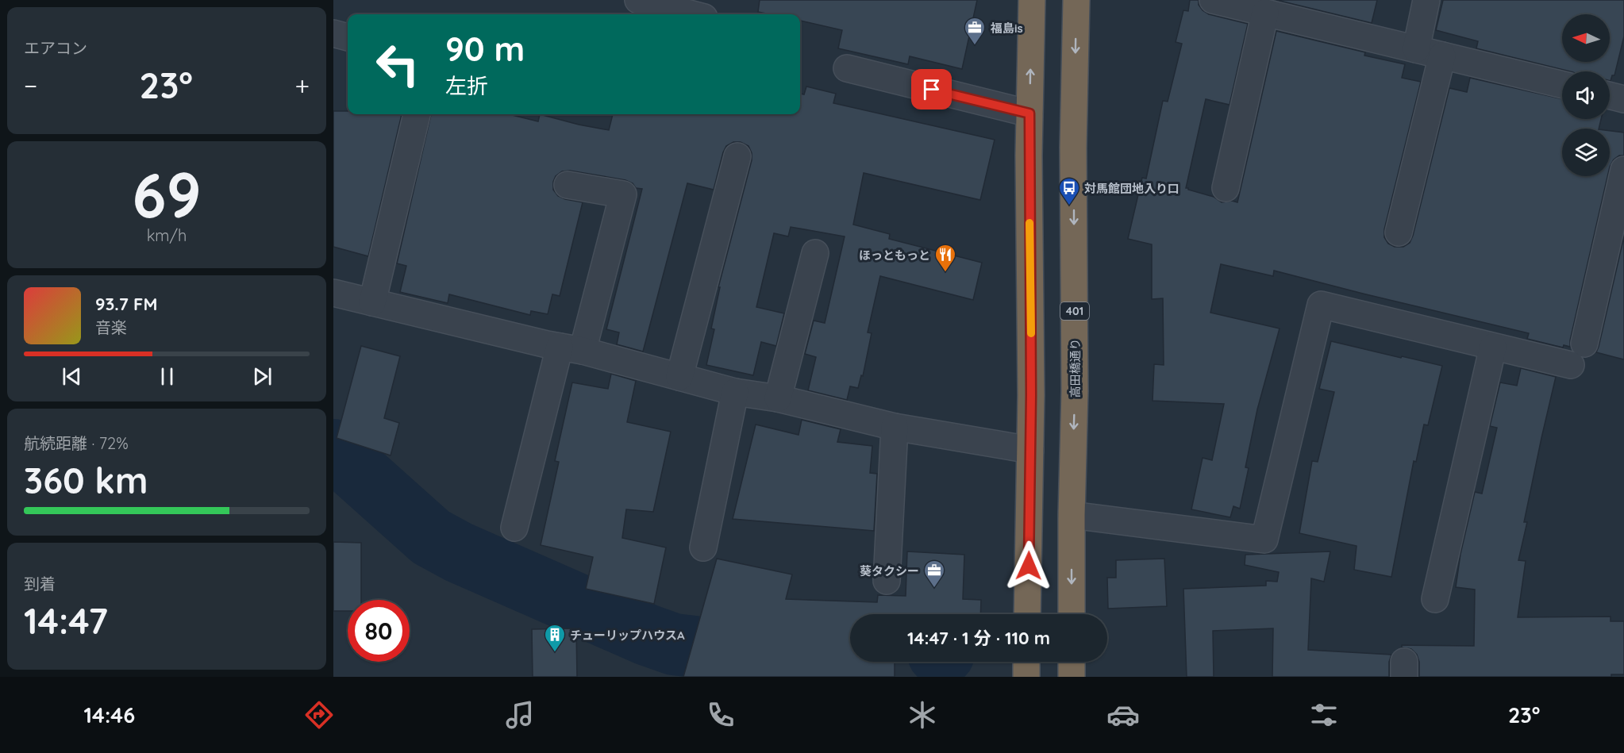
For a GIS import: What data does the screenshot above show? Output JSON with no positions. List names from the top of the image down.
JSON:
{
  "streets": {
    "highway": ["401", "高田橋通り"]
  },
  "places": {
    "office": ["福島is", "葵タクシー"],
    "bus stop": ["対馬館団地入り口"],
    "restaurant": ["ほっともっと"],
    "building": ["チューリップハウスA"]
  },
  "north": "left",
  "page": {
    "tile": [
      "エアコン",
      ["69", "km/h"],
      ["航続距離 · 72%", "360 km"],
      ["到着", "14:47"]
    ],
    "turn": ["90 m", "左折"],
    "heat": ["−", "23°", "+"],
    "song": ["93.7 FM", "音楽"],
    "limit": "80",
    "trip": "14:47 · 1 分 · 110 m",
    "tabs": ["14:46", "23°"]
  }
}
